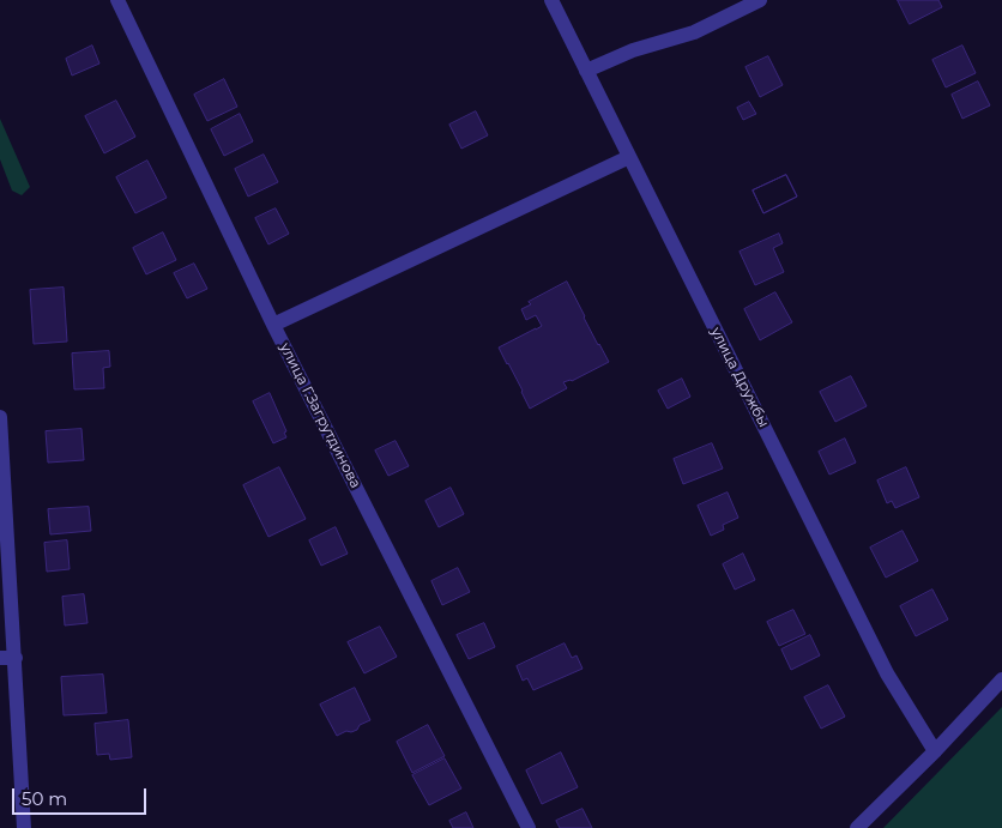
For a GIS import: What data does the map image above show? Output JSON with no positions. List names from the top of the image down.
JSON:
{
  "streets": {
    "street": ["улица Дружбы", "улица Г.Загрутдинова"]
  },
  "scale_bar": "50 m"
}
